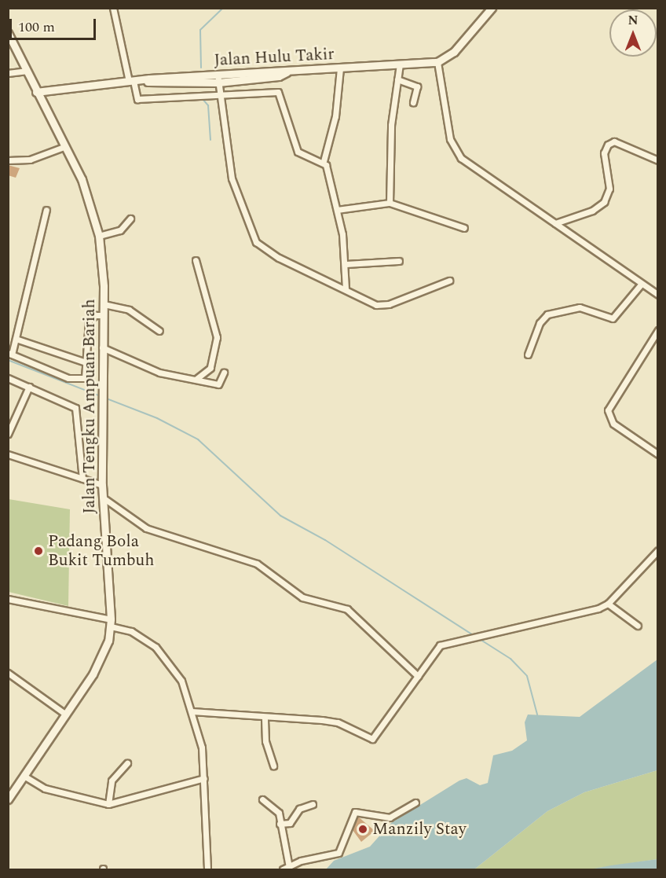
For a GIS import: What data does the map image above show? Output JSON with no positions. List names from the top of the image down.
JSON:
{
  "streets": {
    "main road": ["Jalan Hulu Takir", "Jalan Tengku Ampuan Bariah"]
  },
  "crossings": [
    ["Jalan Hulu Takir", "Jalan Tengku Ampuan Bariah"]
  ],
  "places": ["Padang Bola Bukit Tumbuh", "Manzily Stay"],
  "scale_bar": "100 m",
  "north": "top"
}
